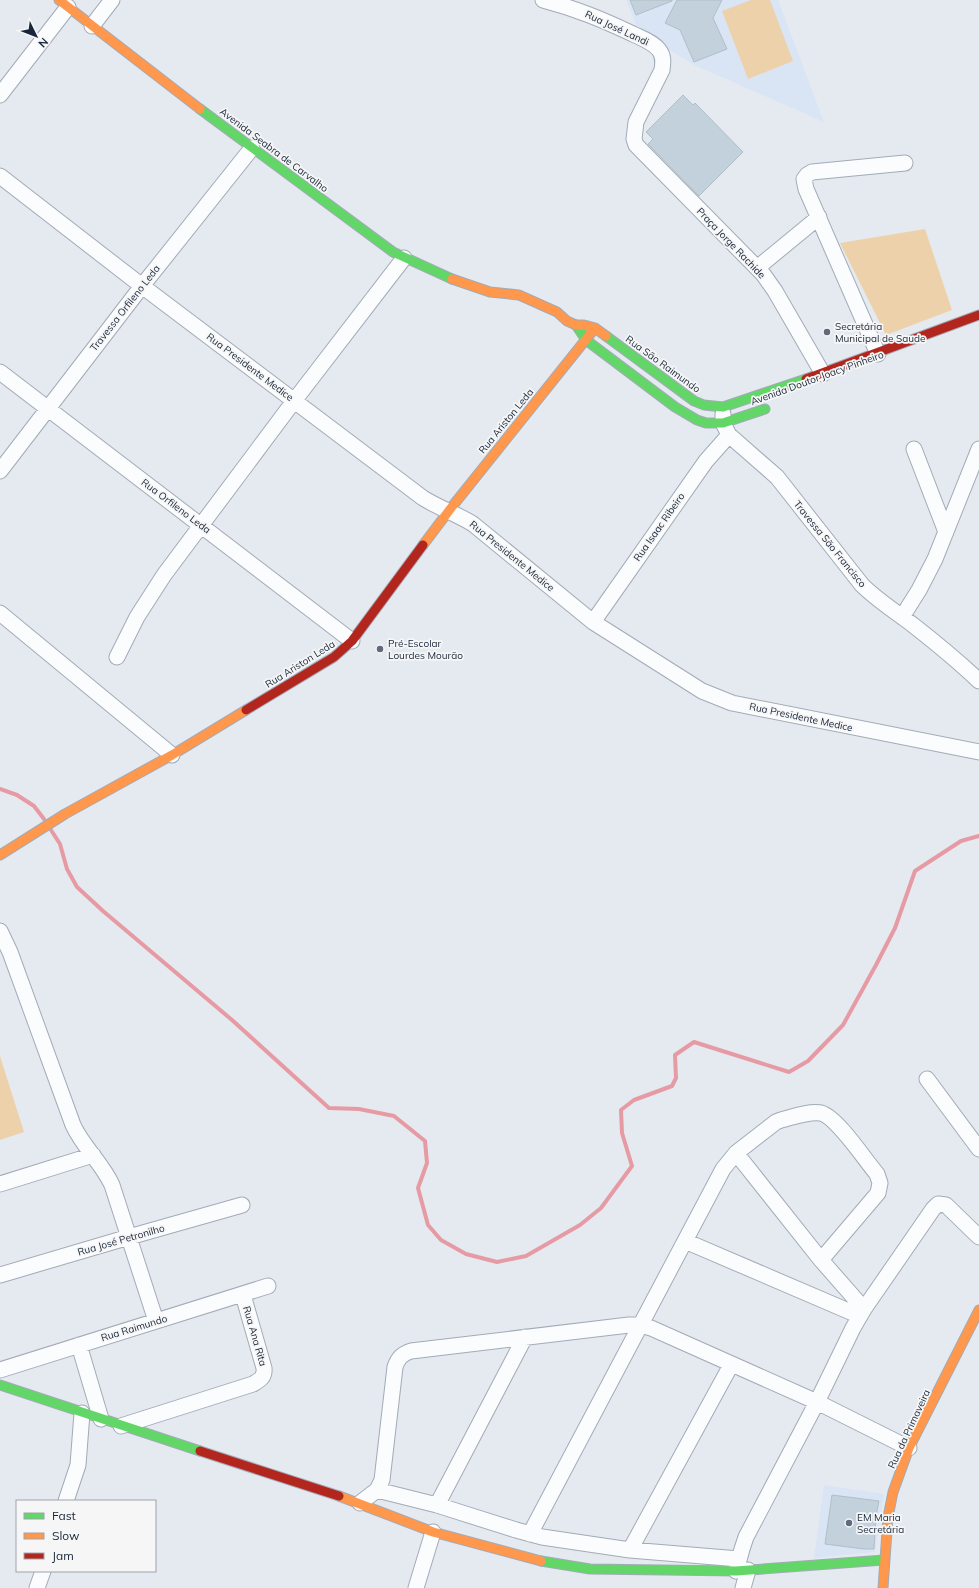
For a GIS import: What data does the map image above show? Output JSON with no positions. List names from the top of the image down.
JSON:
{
  "streets": {
    "street": [
      "Rua José Landi",
      "Avenida Seabra de Carvalho",
      "Praça Jorge Rachide",
      "Travessa Orfileno Leda",
      "Rua São Raimundo",
      "Rua Presidente Medice",
      "Avenida Doutor Joacy Pinheiro",
      "Rua Ariston Leda",
      "Rua Orfileno Leda",
      "Rua Isaac Ribeiro",
      "Travessa São Francisco",
      "Rua José Petronilho",
      "Rua Raimundo",
      "Rua Ana Rita",
      "Rua da Primaveira"
    ]
  },
  "crossings": [
    ["Rua José Landi", "Praça Jorge Rachide"],
    ["Avenida Seabra de Carvalho", "Travessa Orfileno Leda"],
    ["Praça Jorge Rachide", "Avenida Doutor Joacy Pinheiro"],
    ["Travessa Orfileno Leda", "Rua Presidente Medice"],
    ["Travessa Orfileno Leda", "Rua Orfileno Leda"],
    ["Rua São Raimundo", "Avenida Doutor Joacy Pinheiro"],
    ["Rua São Raimundo", "Rua Ariston Leda"],
    ["Rua Presidente Medice", "Rua Ariston Leda"],
    ["Rua Presidente Medice", "Rua Isaac Ribeiro"],
    ["Avenida Doutor Joacy Pinheiro", "Rua Ariston Leda"],
    ["Avenida Doutor Joacy Pinheiro", "Rua Isaac Ribeiro"],
    ["Avenida Doutor Joacy Pinheiro", "Travessa São Francisco"],
    ["Rua Ariston Leda", "Rua Orfileno Leda"],
    ["Rua Isaac Ribeiro", "Travessa São Francisco"],
    ["Rua Raimundo", "Rua Ana Rita"]
  ],
  "places": ["Secretária Municipal de Saude", "Pré-Escolar Lourdes Mourão", "EM Maria Secretária"],
  "legend": ["Fast", "Slow", "Jam"],
  "north": "bottom right"
}
